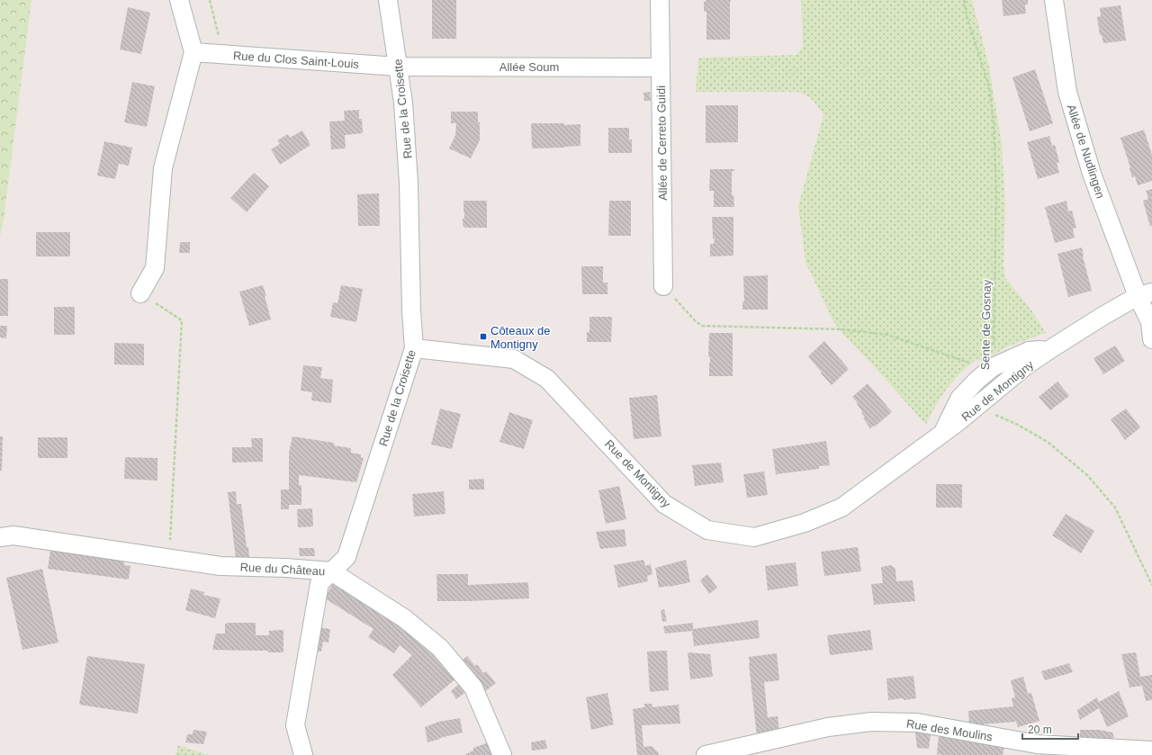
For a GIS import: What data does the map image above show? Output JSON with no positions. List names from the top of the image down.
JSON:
{
  "streets": {
    "street": [
      "Rue du Clos Saint-Louis",
      "Allée Soum",
      "Rue de la Croisette",
      "Allée de Cerreto Guidi",
      "Allée de Nudlingen",
      "Rue de Montigny",
      "Rue du Château",
      "Rue des Moulins"
    ],
    "path": ["Sente de Gosnay"]
  },
  "crossings": [
    ["Rue du Clos Saint-Louis", "Allée Soum"],
    ["Rue du Clos Saint-Louis", "Rue de la Croisette"],
    ["Allée Soum", "Rue de la Croisette"],
    ["Allée Soum", "Allée de Cerreto Guidi"],
    ["Rue de la Croisette", "Rue de Montigny"],
    ["Rue de la Croisette", "Rue du Château"],
    ["Allée de Nudlingen", "Rue de Montigny"],
    ["Sente de Gosnay", "Rue de Montigny"]
  ],
  "places": {
    "transit": ["Côteaux de Montigny"]
  },
  "scale_bar": "20 m"
}
